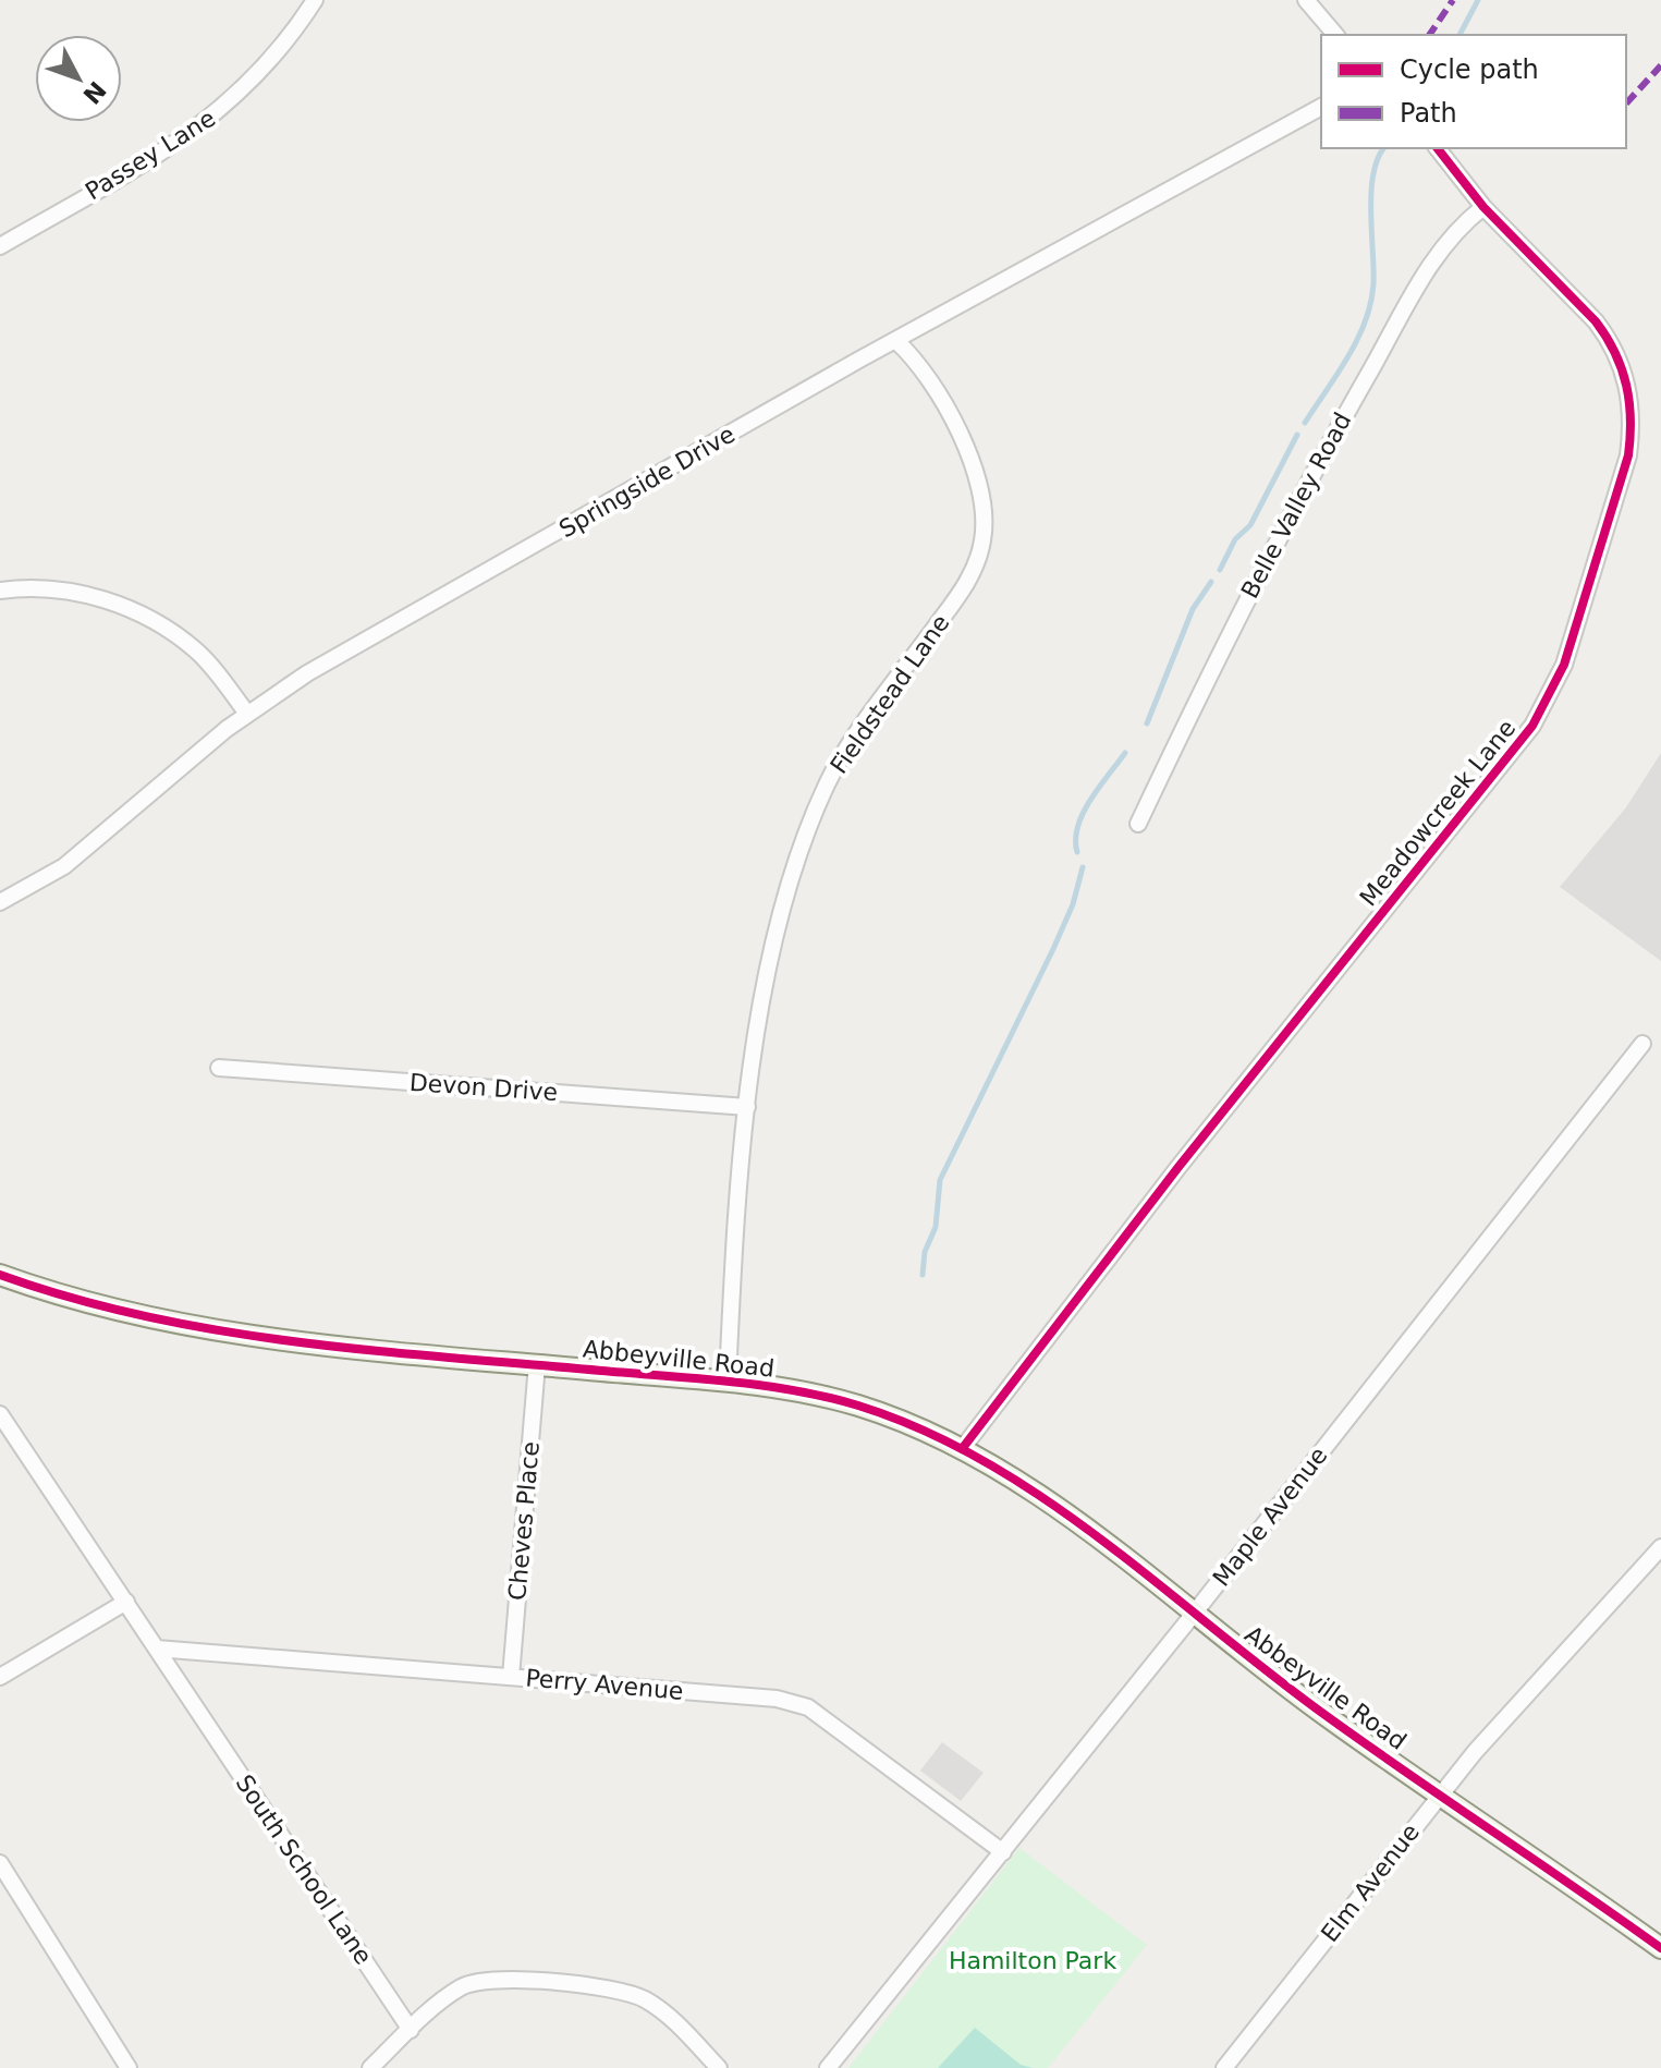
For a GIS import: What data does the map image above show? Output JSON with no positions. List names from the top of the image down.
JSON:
{
  "streets": {
    "street": [
      "Passey Lane",
      "Springside Drive",
      "Belle Valley Road",
      "Fieldstead Lane",
      "Meadowcreek Lane",
      "Devon Drive",
      "Abbeyville Road",
      "Maple Avenue",
      "Cheves Place",
      "Perry Avenue",
      "South School Lane",
      "Elm Avenue"
    ]
  },
  "crossings": [
    ["Springside Drive", "Fieldstead Lane"],
    ["Belle Valley Road", "Meadowcreek Lane"],
    ["Fieldstead Lane", "Devon Drive"],
    ["Fieldstead Lane", "Abbeyville Road"],
    ["Meadowcreek Lane", "Abbeyville Road"],
    ["Abbeyville Road", "Maple Avenue"],
    ["Abbeyville Road", "Cheves Place"],
    ["Abbeyville Road", "Elm Avenue"],
    ["Maple Avenue", "Perry Avenue"],
    ["Cheves Place", "Perry Avenue"],
    ["Perry Avenue", "South School Lane"]
  ],
  "parks": ["Hamilton Park"],
  "legend": ["Cycle path", "Path"],
  "north": "bottom right"
}
